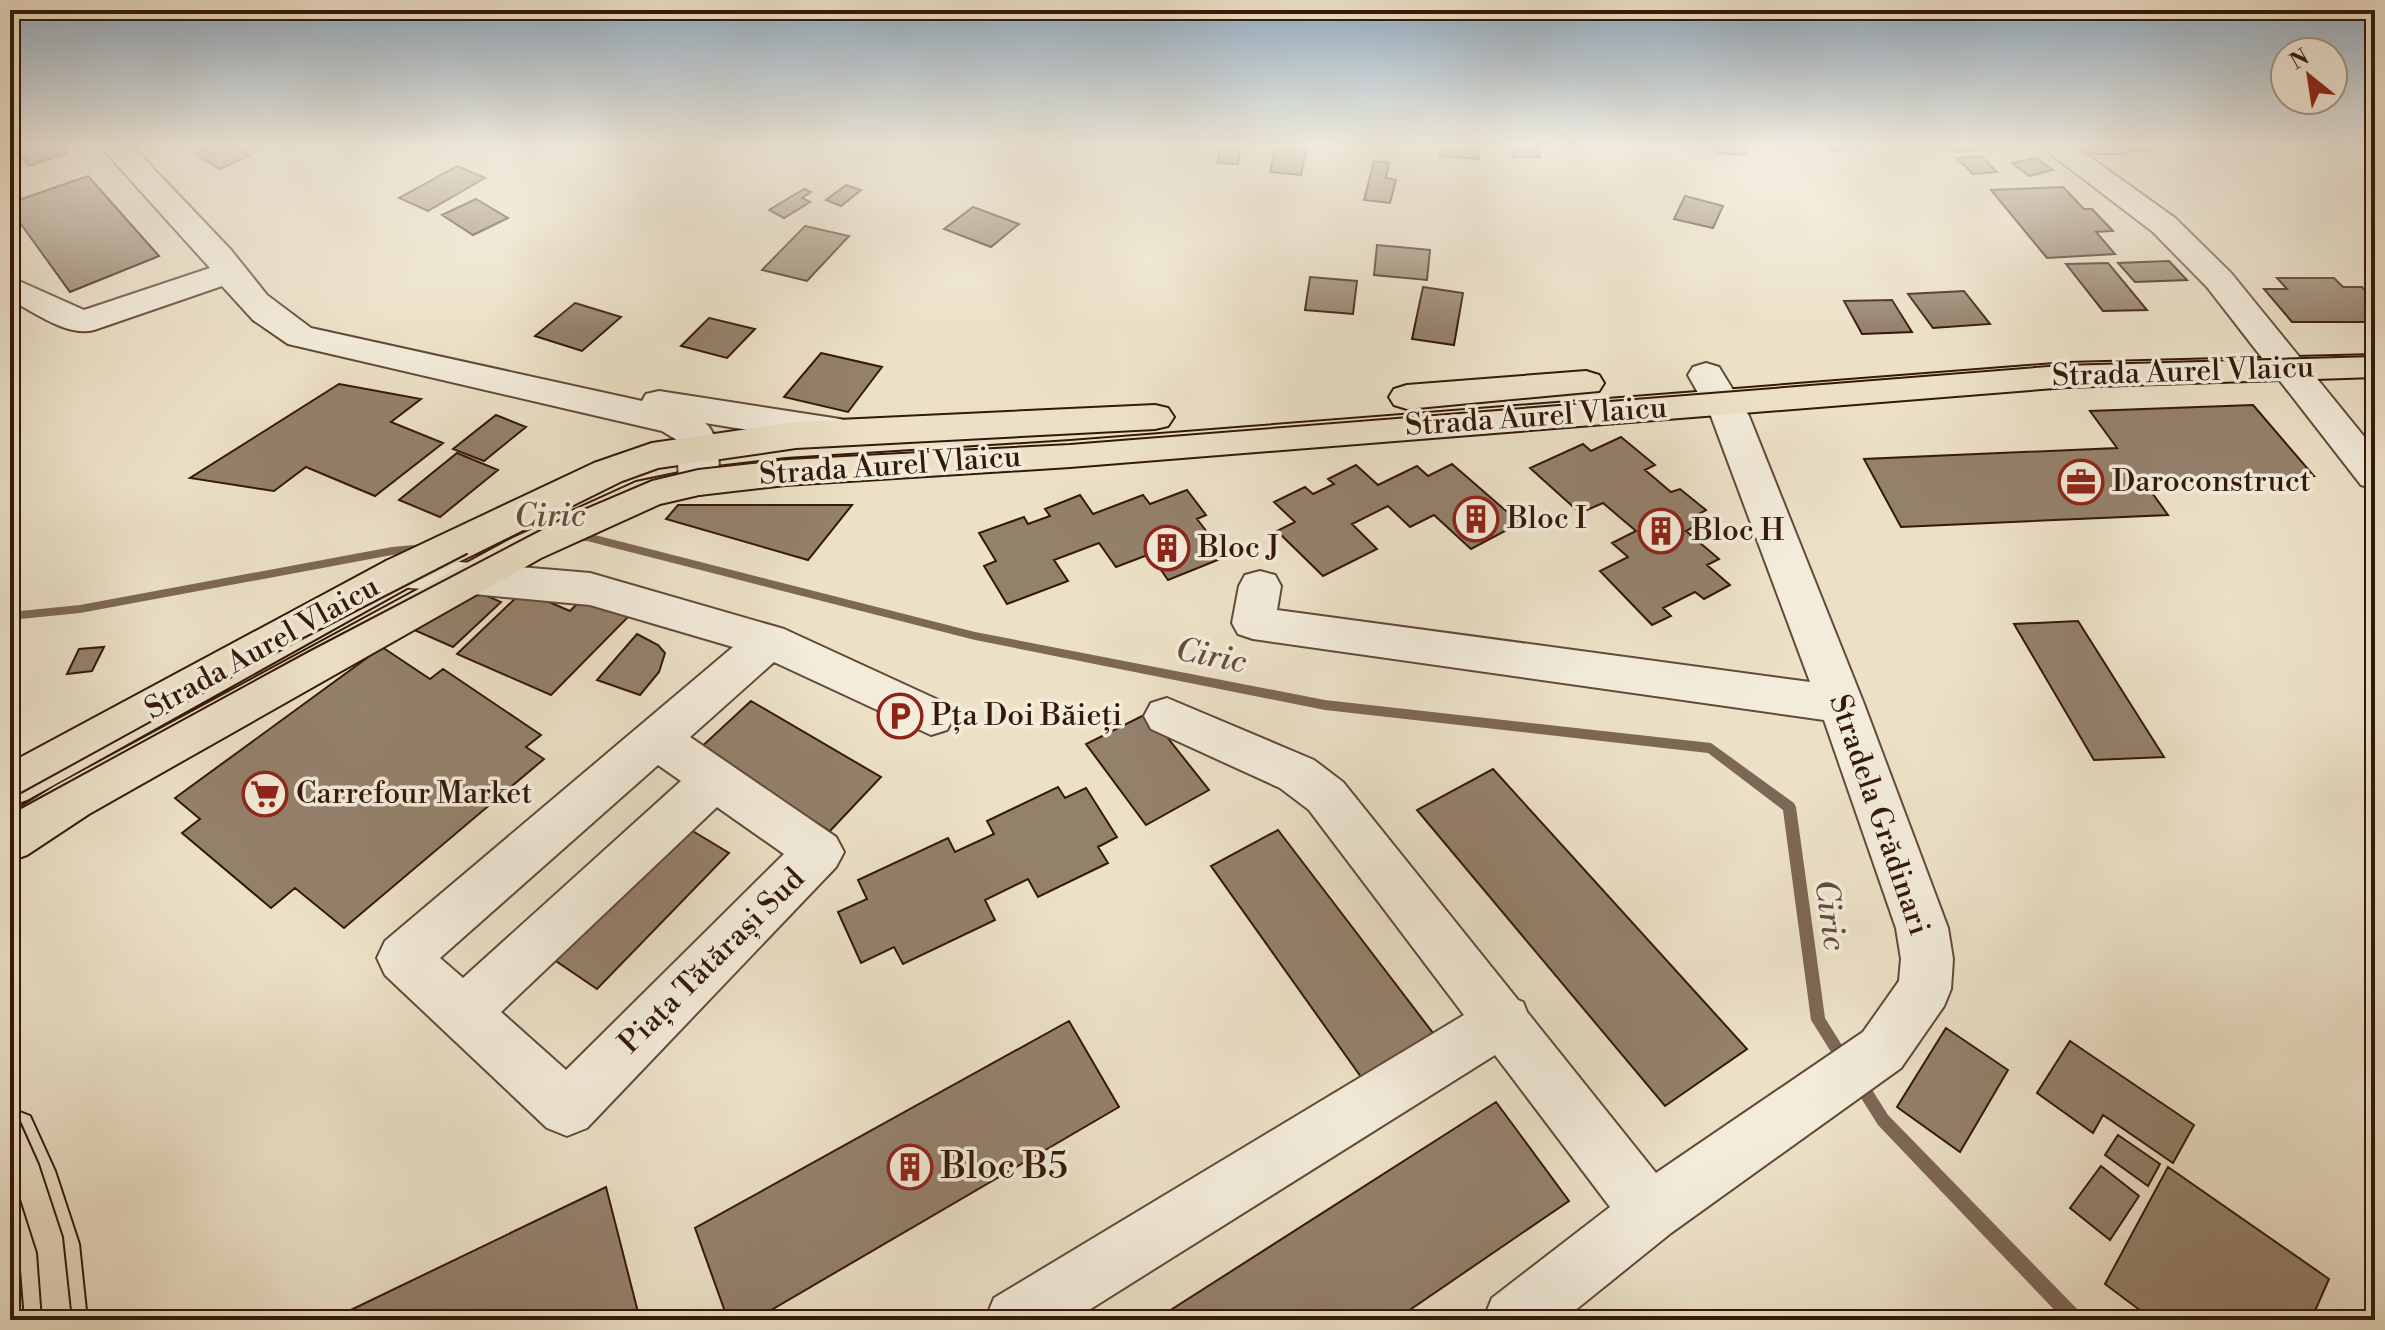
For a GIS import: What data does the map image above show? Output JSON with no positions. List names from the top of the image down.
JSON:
{
  "streets": {
    "main road": ["Strada Aurel Vlaicu"],
    "street": ["Stradela Grădinari", "Piața Tătărași Sud"]
  },
  "crossings": [
    ["Strada Aurel Vlaicu", "Stradela Grădinari"]
  ],
  "water": ["Ciric"],
  "places": {
    "office": ["Daroconstruct"],
    "building": [
      "Bloc I",
      "Bloc H",
      "Bloc J",
      "Bloc B5"
    ],
    "parking": ["Pța Doi Băieți"],
    "supermarket": ["Carrefour Market"]
  },
  "north": "top left"
}
